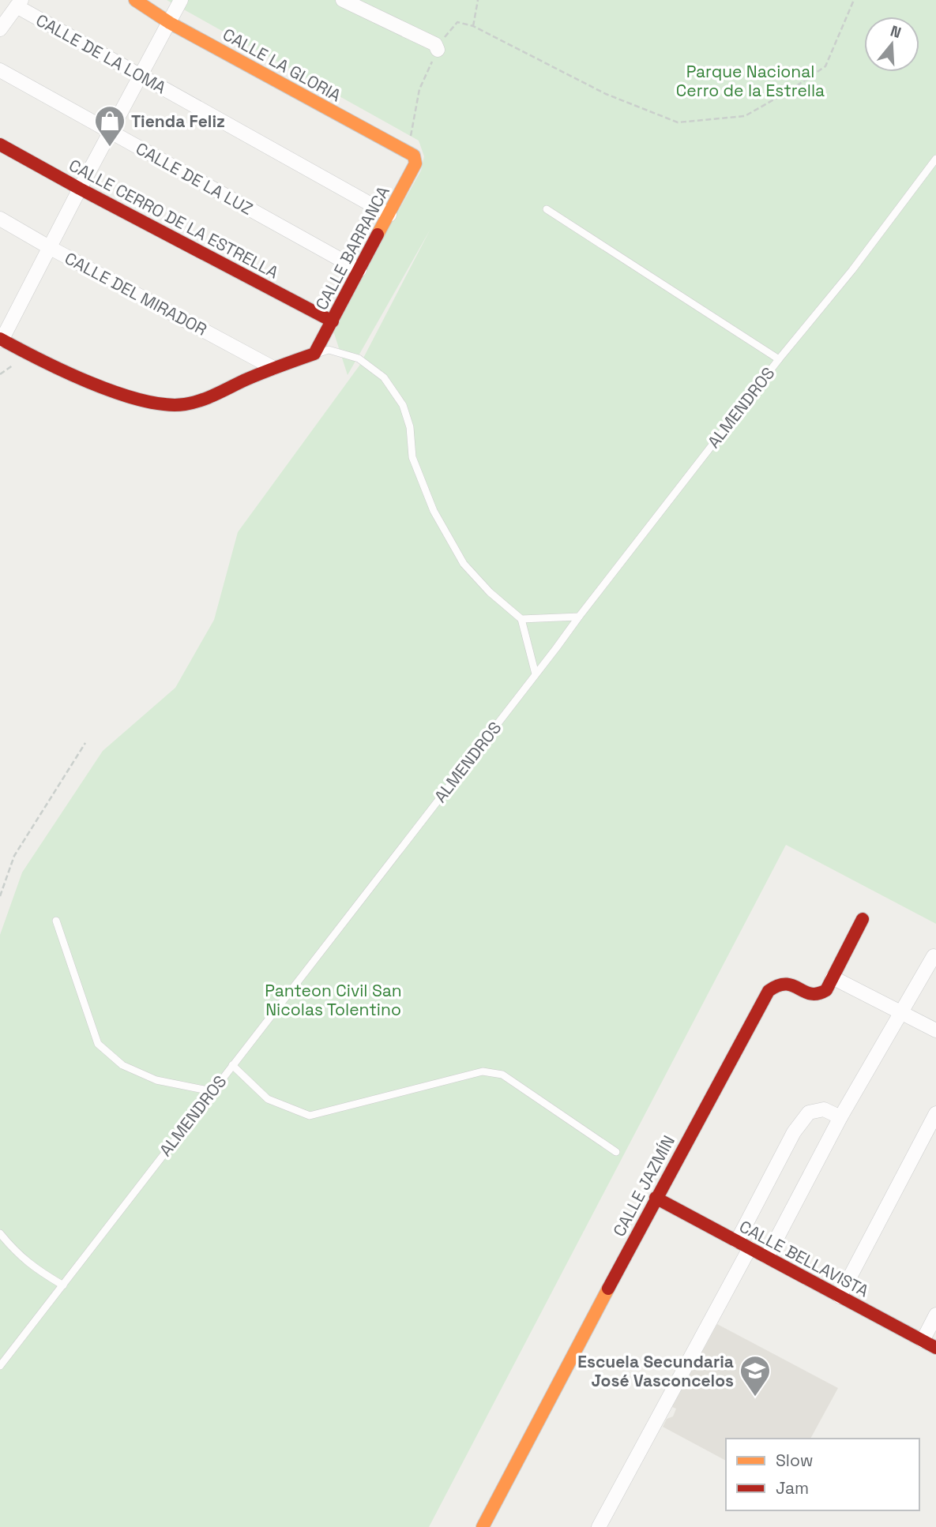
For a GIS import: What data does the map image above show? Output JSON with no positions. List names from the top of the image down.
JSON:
{
  "streets": {
    "street": [
      "CALLE DE LA LOMA",
      "CALLE LA GLORIA",
      "CALLE DE LA LUZ",
      "CALLE CERRO DE LA ESTRELLA",
      "CALLE BARRANCA",
      "CALLE DEL MIRADOR",
      "CALLE JAZMÍN",
      "CALLE BELLAVISTA"
    ],
    "lane": ["ALMENDROS"]
  },
  "crossings": [
    ["CALLE DE LA LOMA", "CALLE BARRANCA"],
    ["CALLE LA GLORIA", "CALLE BARRANCA"],
    ["CALLE DE LA LUZ", "CALLE BARRANCA"],
    ["CALLE CERRO DE LA ESTRELLA", "CALLE BARRANCA"],
    ["CALLE JAZMÍN", "CALLE BELLAVISTA"]
  ],
  "parks": ["Parque Nacional Cerro de la Estrella", "Panteon Civil San Nicolas Tolentino"],
  "places": {
    "shop": ["Tienda Feliz"],
    "school or university": ["Escuela Secundaria José Vasconcelos"]
  },
  "legend": ["Slow", "Jam"],
  "north": "top"
}
